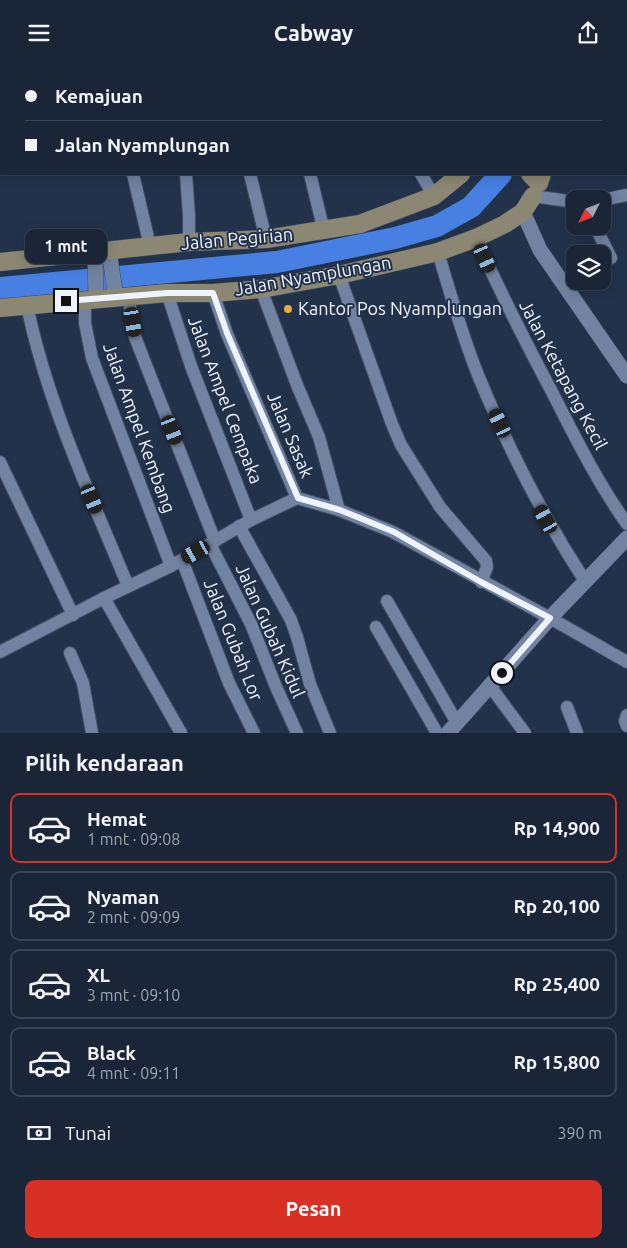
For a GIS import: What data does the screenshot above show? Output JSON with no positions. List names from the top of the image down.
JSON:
{
  "streets": {
    "main road": ["Jalan Pegirian", "Jalan Nyamplungan"],
    "street": [
      "Jalan Ketapang Kecil",
      "Jalan Ampel Cempaka",
      "Jalan Ampel Kembang",
      "Jalan Sasak",
      "Jalan Gubah Kidul",
      "Jalan Gubah Lor"
    ]
  },
  "crossings": [
    ["Jalan Nyamplungan", "Jalan Ketapang Kecil"],
    ["Jalan Nyamplungan", "Jalan Ampel Cempaka"],
    ["Jalan Nyamplungan", "Jalan Ampel Kembang"],
    ["Jalan Nyamplungan", "Jalan Sasak"],
    ["Jalan Nyamplungan", "Jalan Gubah Kidul"],
    ["Jalan Ampel Kembang", "Jalan Gubah Lor"]
  ],
  "places": ["Kantor Pos Nyamplungan"],
  "north": "bottom left",
  "page": {
    "header": "Cabway",
    "banner": ["Kemajuan", "Jalan Nyamplungan"],
    "bubble": "1 mnt",
    "heading": "Pilih kendaraan",
    "list": [
      {
        "name": "Hemat",
        "note": "1 mnt · 09:08",
        "value": "Rp 14,900"
      },
      {
        "name": "Nyaman",
        "note": "2 mnt · 09:09",
        "value": "Rp 20,100"
      },
      {
        "name": "XL",
        "note": "3 mnt · 09:10",
        "value": "Rp 25,400"
      },
      {
        "name": "Black",
        "note": "4 mnt · 09:11",
        "value": "Rp 15,800"
      }
    ],
    "pay": ["Tunai", "390 m"],
    "buttons": "Pesan"
  }
}
